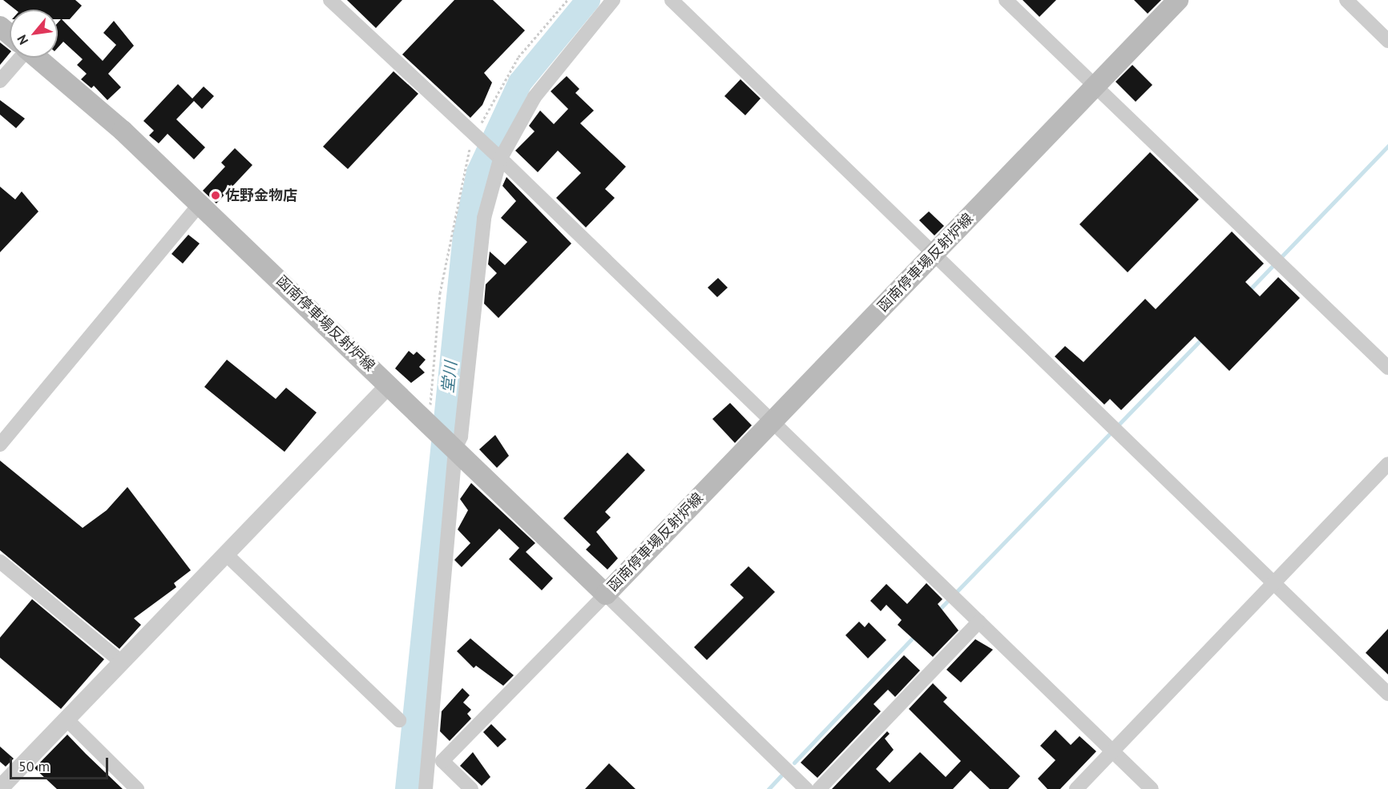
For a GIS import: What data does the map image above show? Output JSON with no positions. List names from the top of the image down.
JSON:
{
  "streets": {
    "main road": ["函南停車場反射炉線"]
  },
  "water": ["堂川"],
  "places": ["佐野金物店"],
  "scale_bar": "50 m",
  "north": "bottom left"
}
